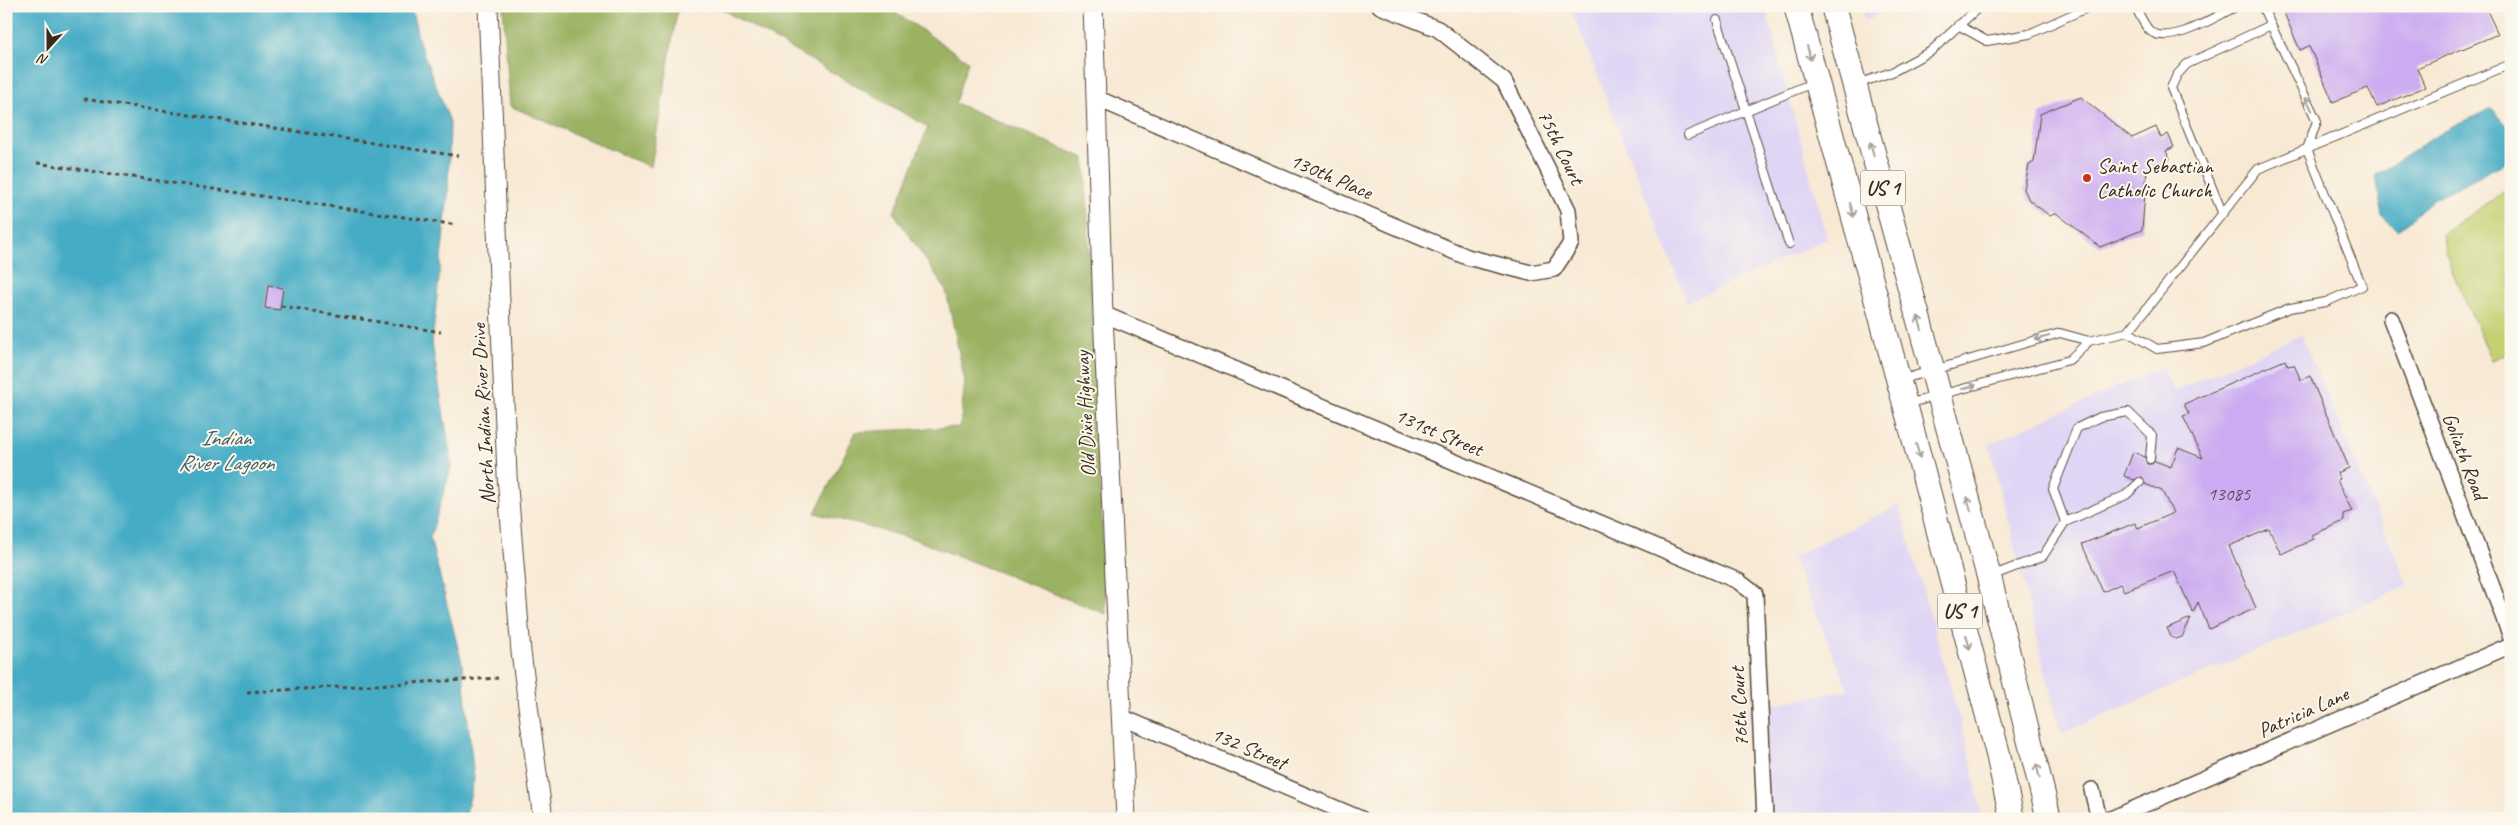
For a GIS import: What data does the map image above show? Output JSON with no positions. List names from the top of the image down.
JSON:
{
  "streets": {
    "main road": ["US 1"],
    "street": [
      "75th Court",
      "130th Place",
      "North Indian River Drive",
      "Old Dixie Highway",
      "131st Street",
      "Goliath Road",
      "76th Court",
      "Patricia Lane",
      "132 Street"
    ]
  },
  "crossings": [
    ["75th Court", "130th Place"],
    ["130th Place", "Old Dixie Highway"],
    ["Old Dixie Highway", "131st Street"],
    ["Old Dixie Highway", "132 Street"],
    ["131st Street", "76th Court"]
  ],
  "water": ["Indian River Lagoon"],
  "places": ["Saint Sebastian Catholic Church"],
  "house_numbers": ["13085"],
  "north": "bottom"
}
